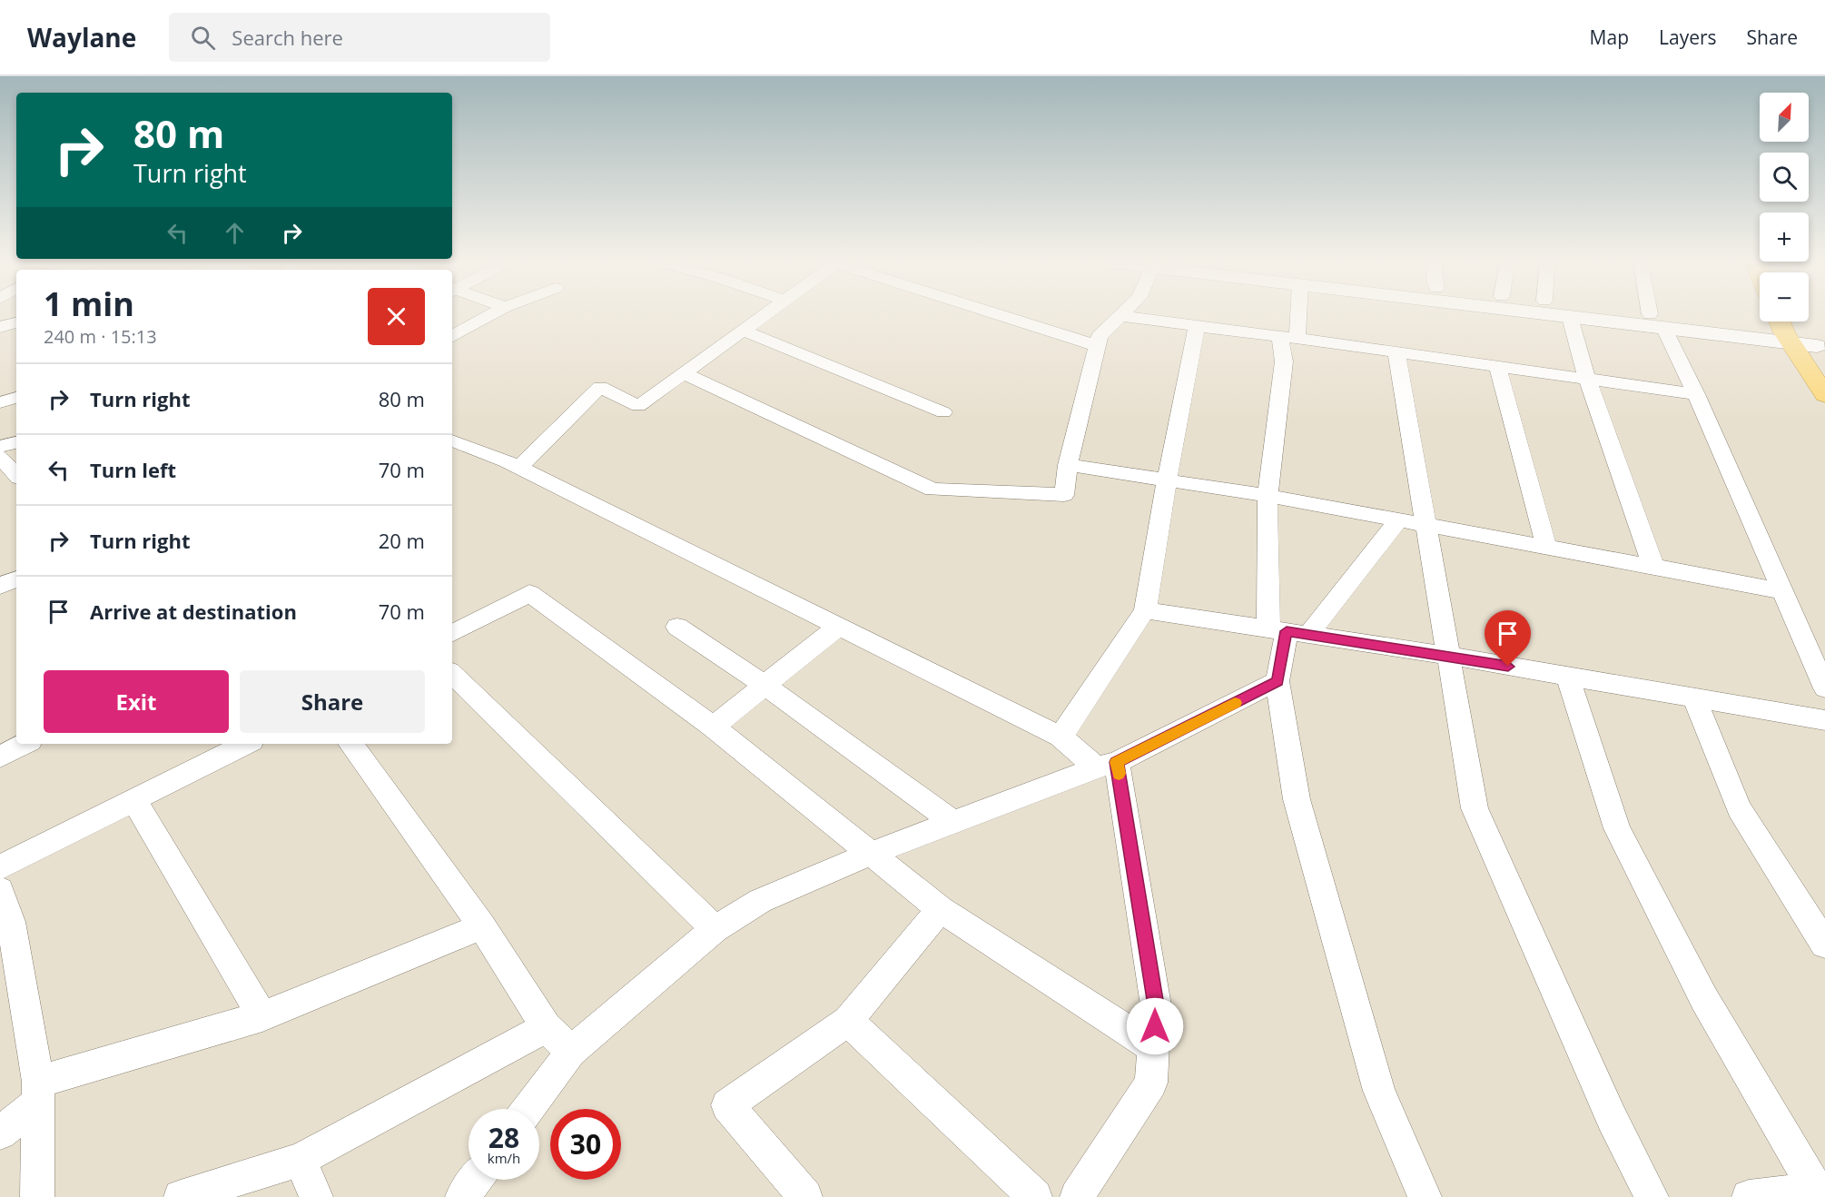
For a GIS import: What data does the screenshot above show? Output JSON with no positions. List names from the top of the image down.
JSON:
{
  "north": "top right",
  "page": {
    "header": "Waylane",
    "search": "Search here",
    "nav": ["Map", "Layers", "Share"],
    "map_buttons": ["+", "−"],
    "turn": ["80 m", "Turn right"],
    "heading": ["1 min", "240 m · 15:13"],
    "list": [
      {
        "name": "Turn right",
        "value": "80 m"
      },
      {
        "name": "Turn left",
        "value": "70 m"
      },
      {
        "name": "Turn right",
        "value": "20 m"
      },
      {
        "name": "Arrive at destination",
        "value": "70 m"
      }
    ],
    "buttons": ["Exit", "Share"],
    "speed": "28 km/h",
    "limit": "30"
  }
}
